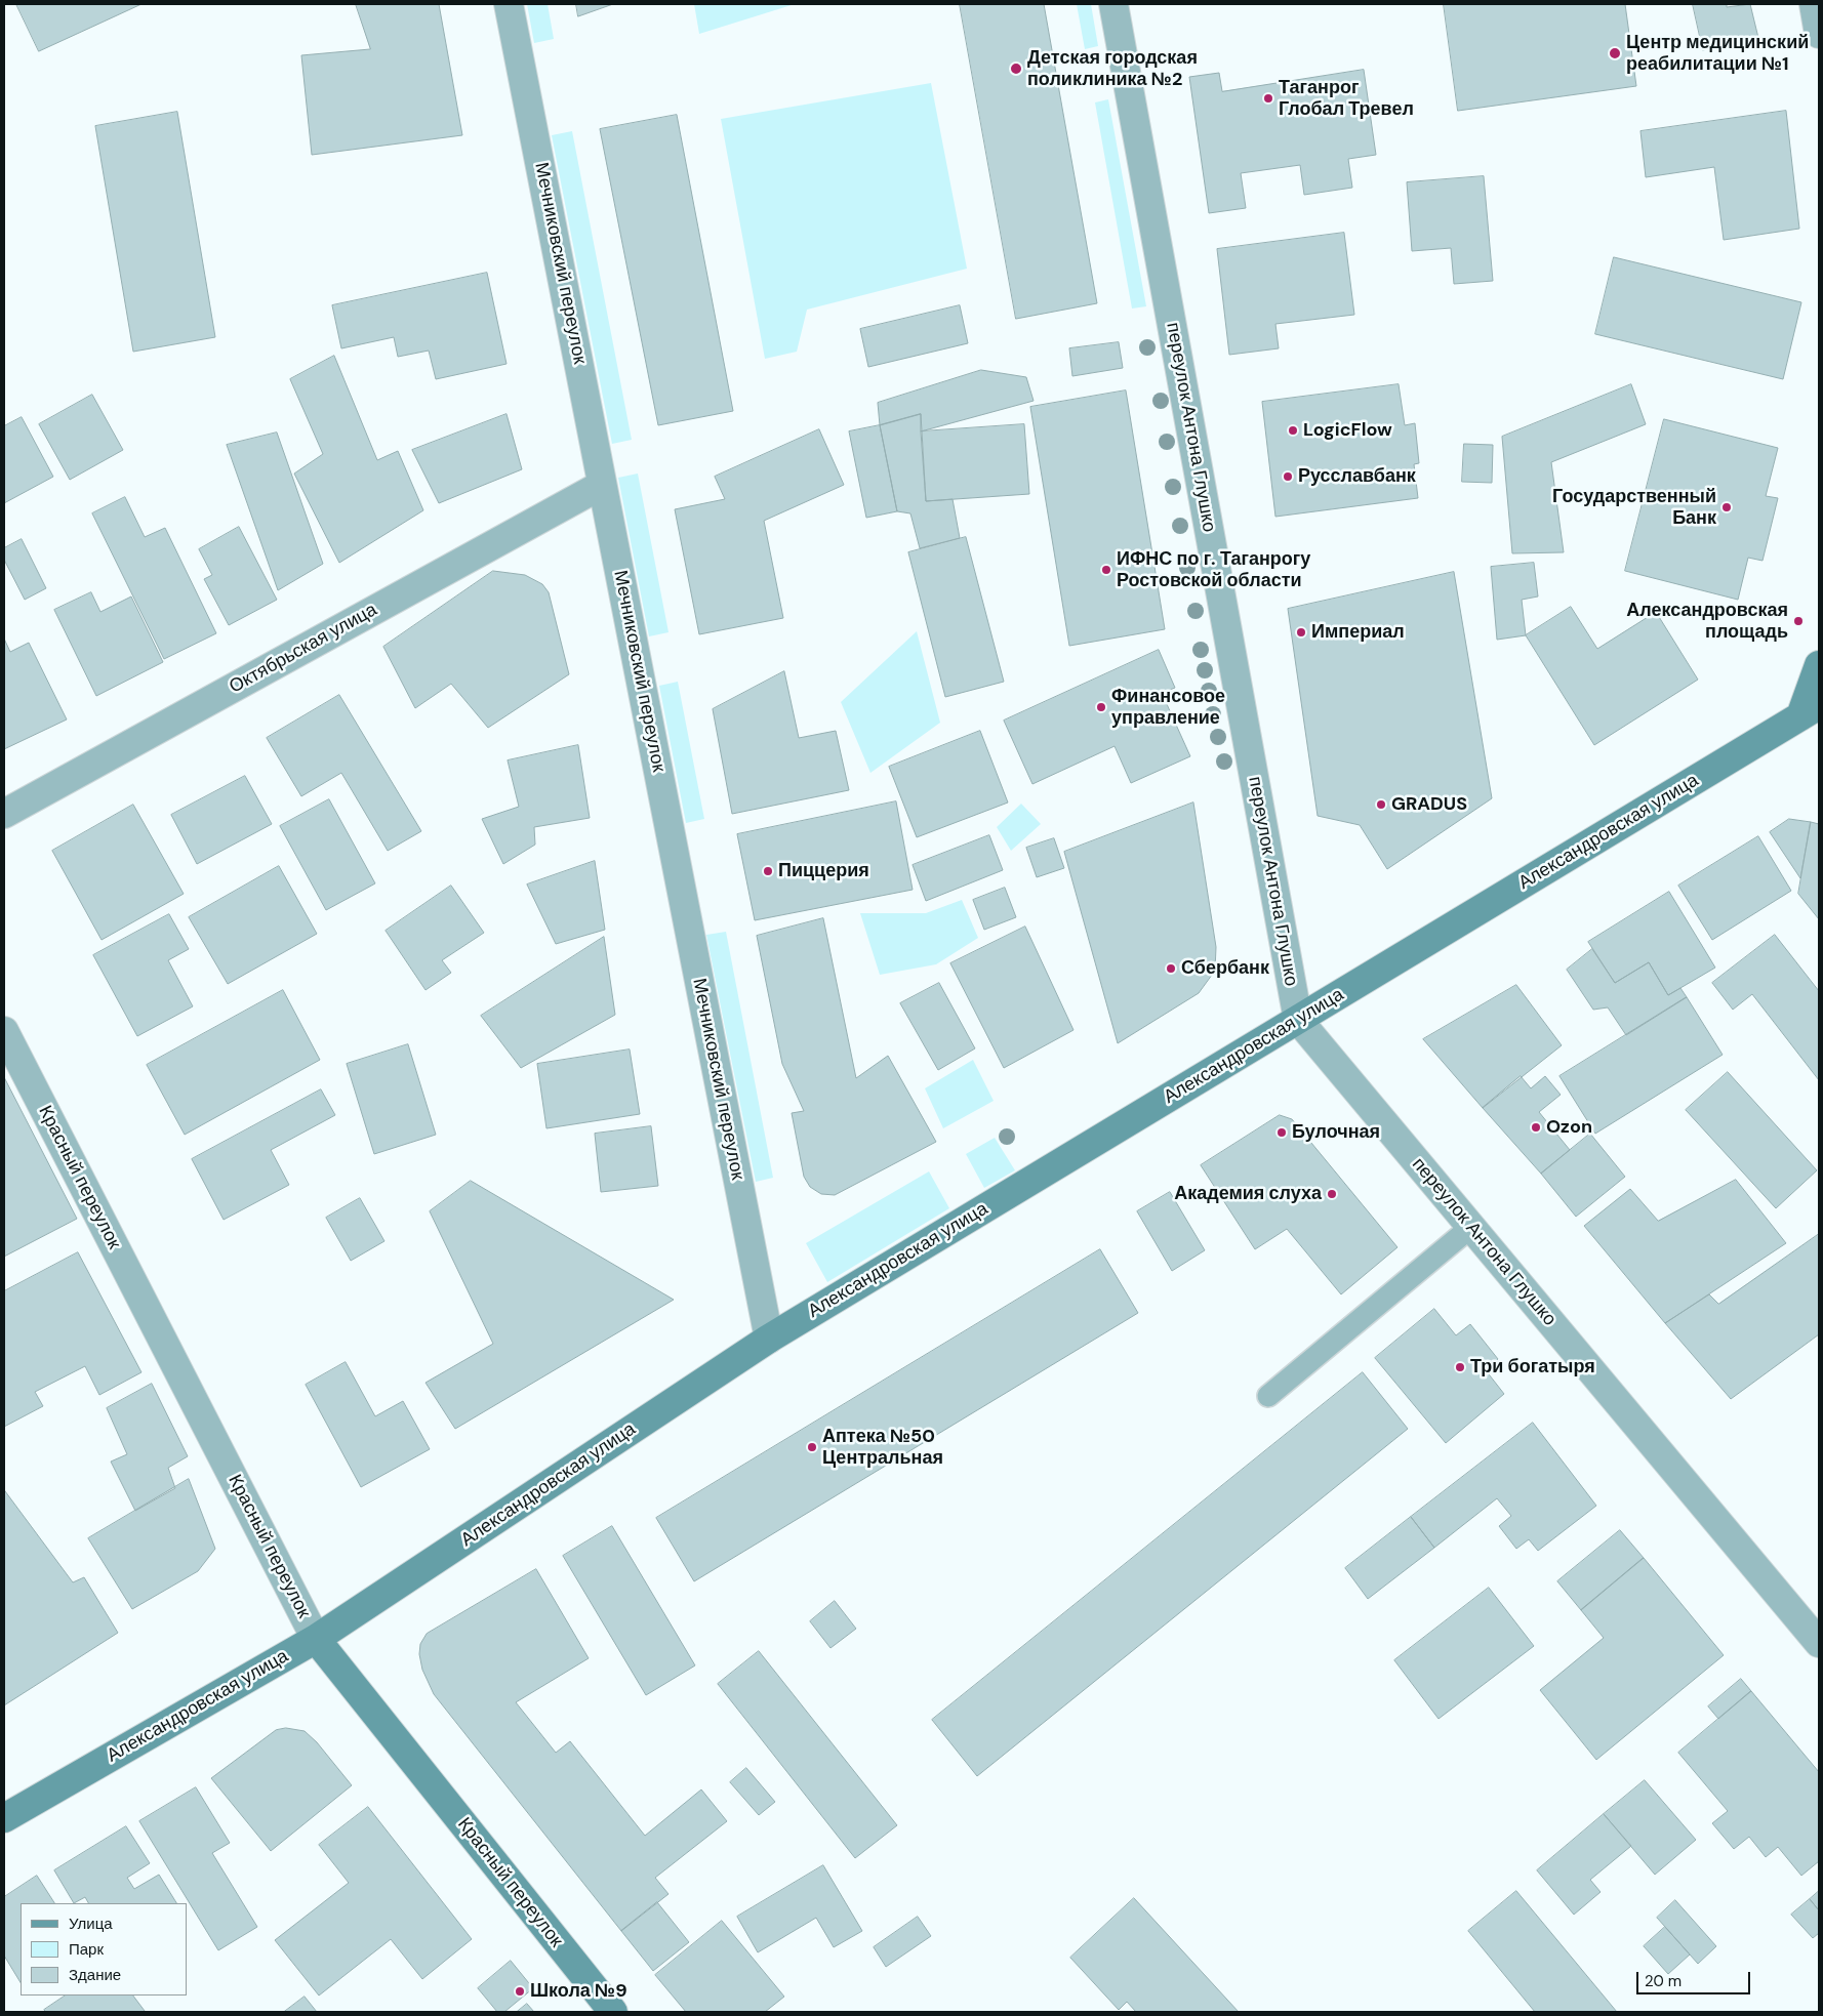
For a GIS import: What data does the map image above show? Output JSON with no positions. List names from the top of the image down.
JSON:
{
  "streets": {
    "main road": ["Александровская улица", "Красный переулок"],
    "street": ["Мечниковский переулок", "переулок Антона Глушко", "Октябрьская улица"]
  },
  "crossings": [
    ["Мечниковский переулок", "Октябрьская улица"],
    ["Мечниковский переулок", "Александровская улица"],
    ["переулок Антона Глушко", "Александровская улица"],
    ["Александровская улица", "Красный переулок"]
  ],
  "places": [
    "Центр медицинский реабилитации №1",
    "Детская городская поликлиника №2",
    "Таганрог Глобал Тревел",
    "LogicFlow",
    "Русславбанк",
    "Государственный Банк",
    "ИФНС по г. Таганрогу Ростовской области",
    "Александровская площадь",
    "Империал",
    "Финансовое управление",
    "GRADUS",
    "Пиццерия",
    "Сбербанк",
    "Ozon",
    "Булочная",
    "Академия слуха",
    "Три богатыря",
    "Аптека №50 Центральная",
    "Школа №9"
  ],
  "legend": ["Улица", "Парк", "Здание"],
  "scale_bar": "20 m"
}
